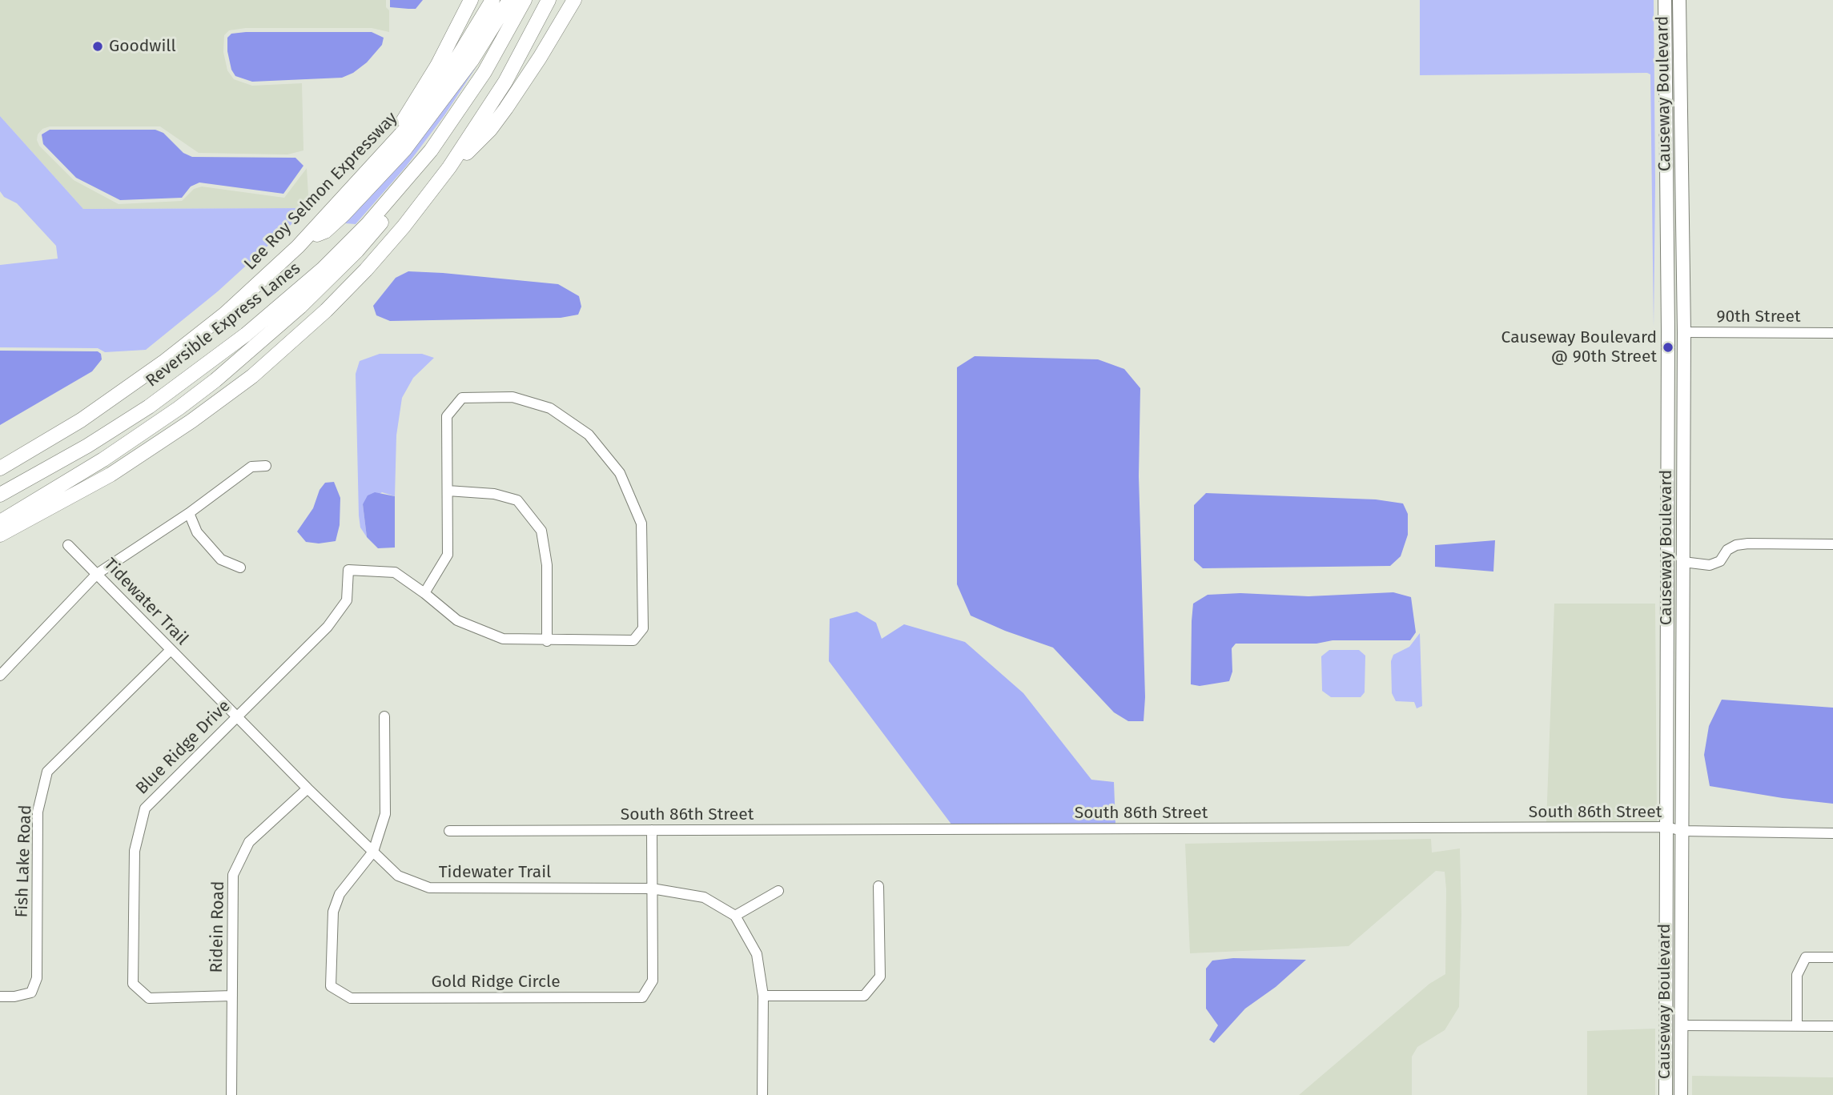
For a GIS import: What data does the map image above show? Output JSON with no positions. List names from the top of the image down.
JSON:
{
  "streets": {
    "highway": ["Lee Roy Selmon Expressway", "Reversible Express Lanes"],
    "main road": ["Causeway Boulevard"],
    "street": [
      "90th Street",
      "Tidewater Trail",
      "Blue Ridge Drive",
      "South 86th Street",
      "Fish Lake Road",
      "Ridein Road",
      "Gold Ridge Circle"
    ]
  },
  "crossings": [
    ["Causeway Boulevard", "90th Street"],
    ["Causeway Boulevard", "South 86th Street"],
    ["Tidewater Trail", "Blue Ridge Drive"],
    ["Tidewater Trail", "Fish Lake Road"],
    ["Tidewater Trail", "Ridein Road"],
    ["Tidewater Trail", "Gold Ridge Circle"],
    ["Blue Ridge Drive", "Ridein Road"],
    ["South 86th Street", "Gold Ridge Circle"]
  ],
  "places": ["Goodwill", "Causeway Boulevard @ 90th Street"]
}
